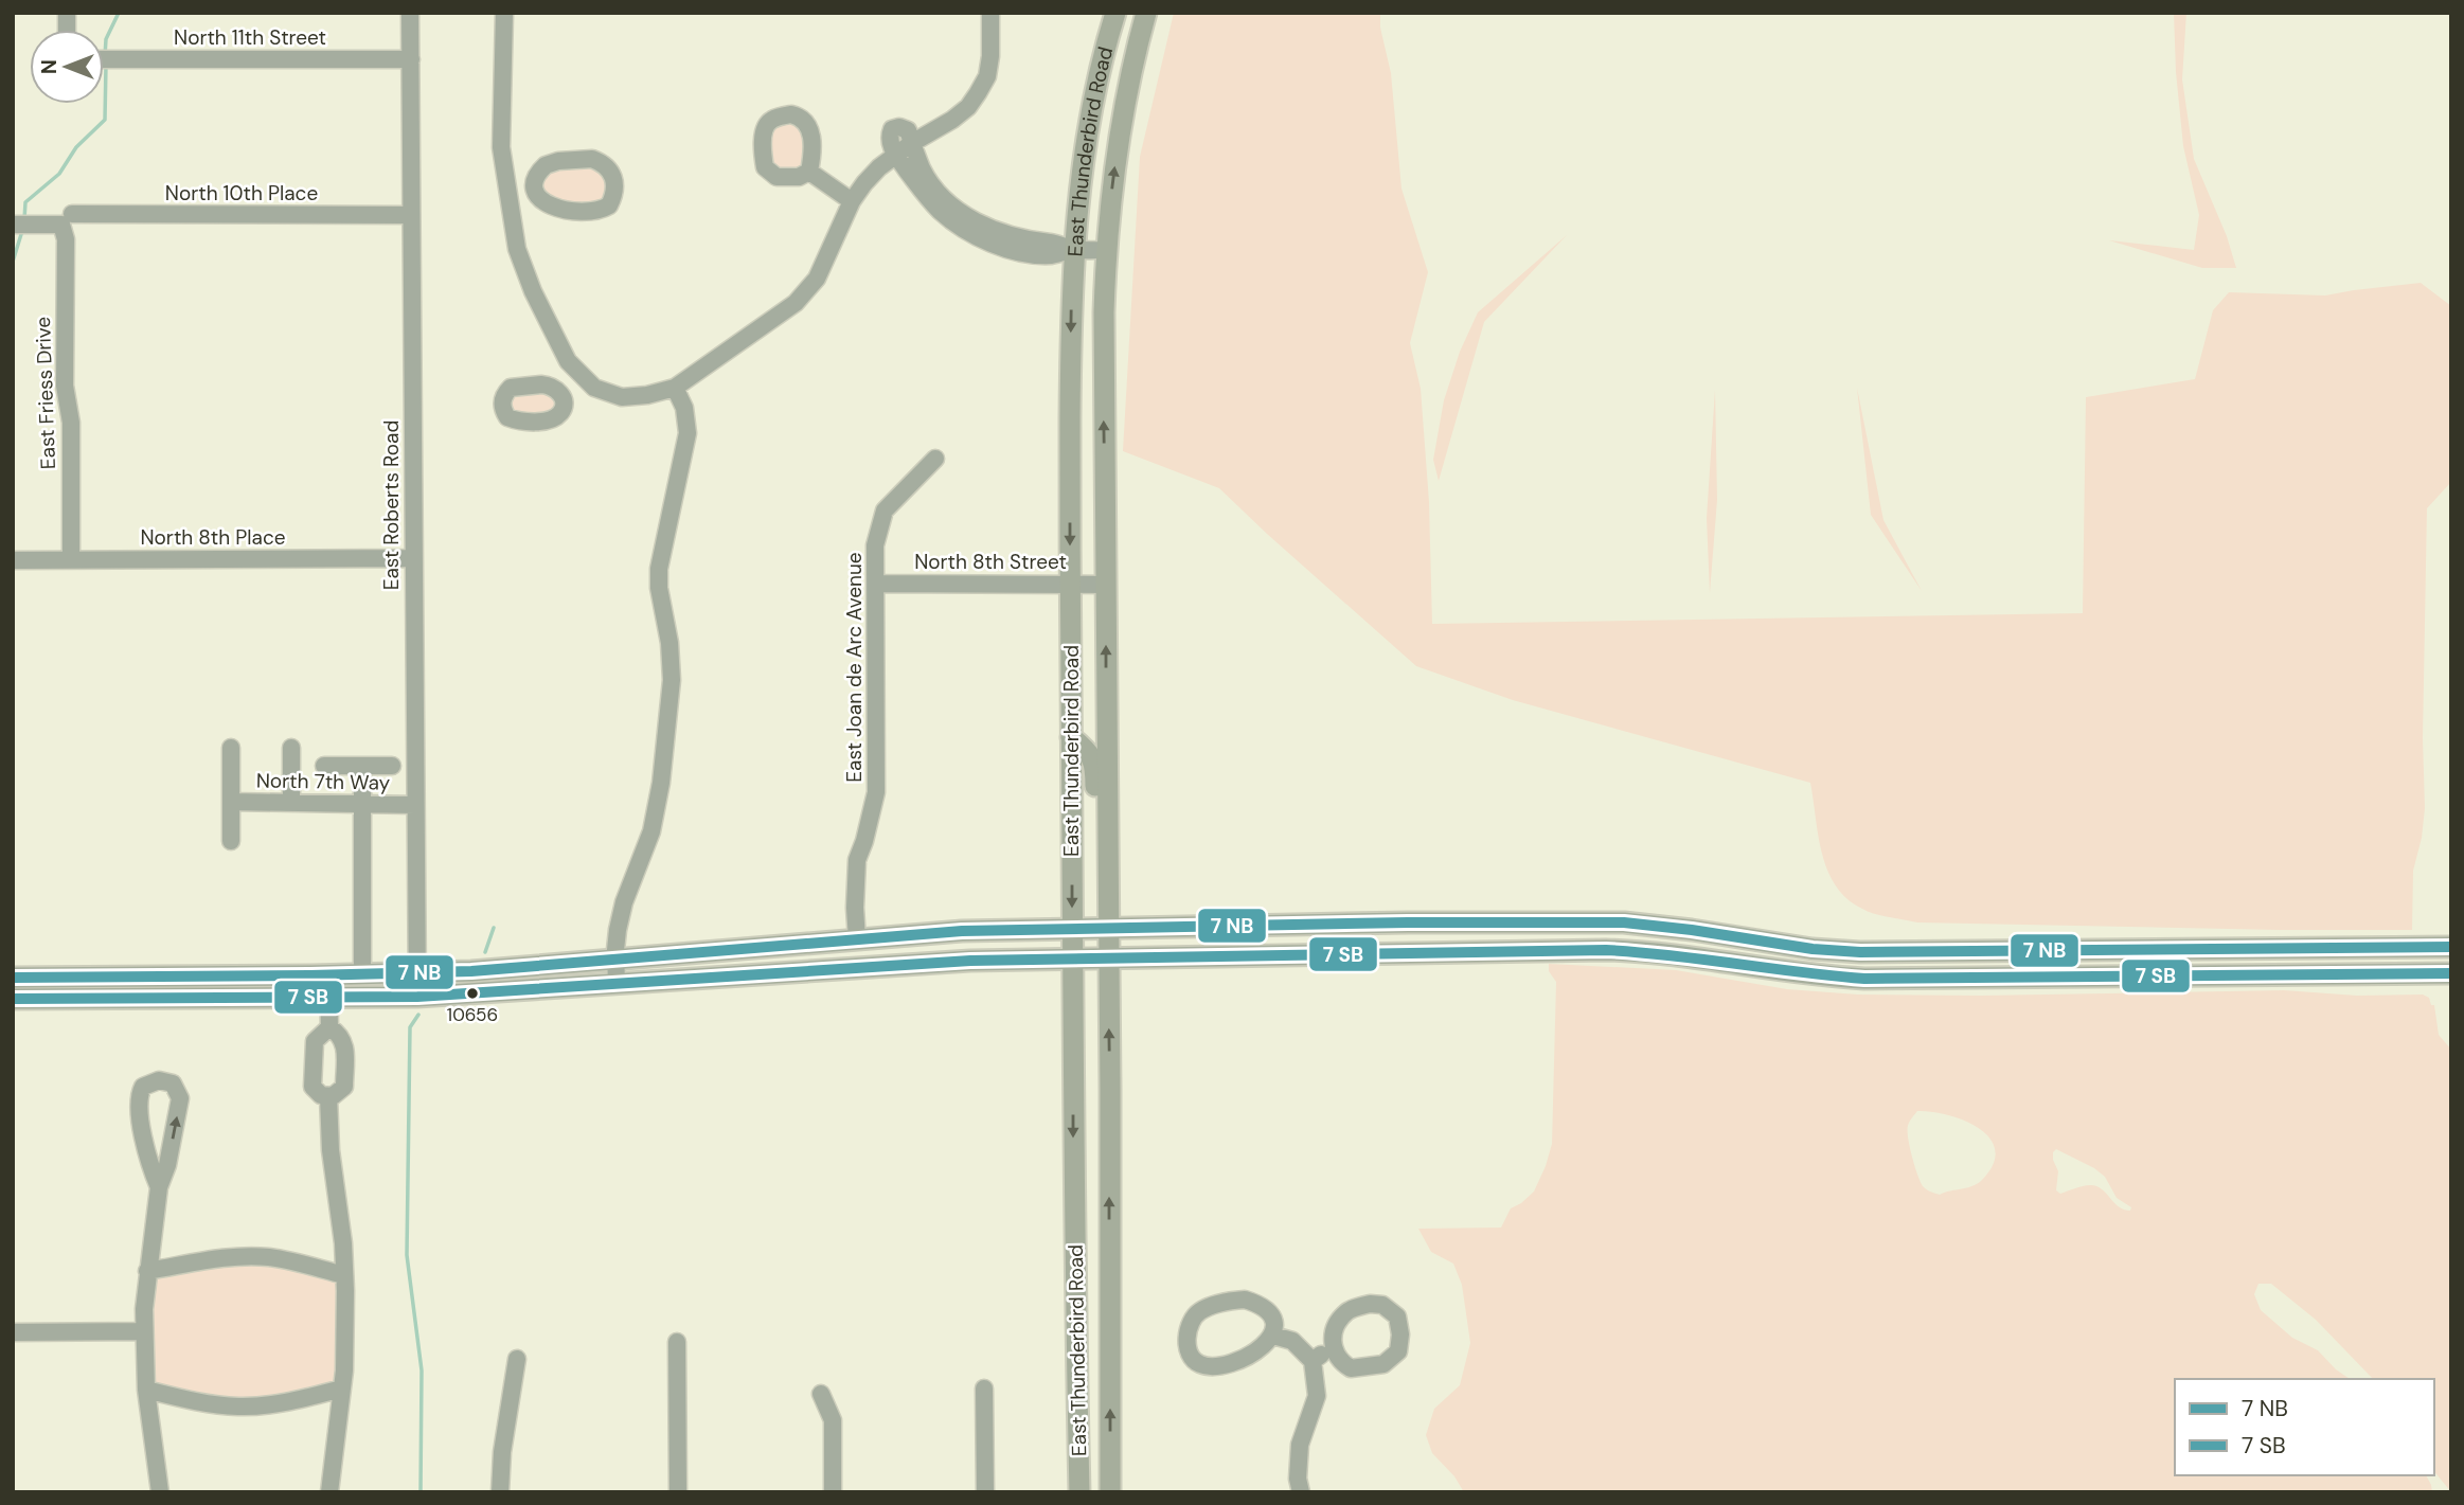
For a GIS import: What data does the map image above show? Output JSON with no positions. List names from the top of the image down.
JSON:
{
  "streets": {
    "main road": ["East Thunderbird Road"],
    "street": [
      "North 11th Street",
      "North 10th Place",
      "East Friess Drive",
      "East Roberts Road",
      "North 8th Place",
      "North 8th Street",
      "East Joan de Arc Avenue",
      "North 7th Way"
    ]
  },
  "crossings": [
    ["North 11th Street", "East Roberts Road"],
    ["East Thunderbird Road", "North 8th Street"],
    ["North 10th Place", "East Friess Drive"],
    ["North 10th Place", "East Roberts Road"],
    ["East Friess Drive", "North 8th Place"],
    ["East Roberts Road", "North 8th Place"],
    ["East Roberts Road", "North 7th Way"],
    ["North 8th Street", "East Joan de Arc Avenue"]
  ],
  "places": ["10656"],
  "legend": ["7 NB", "7 SB"],
  "north": "left"
}
